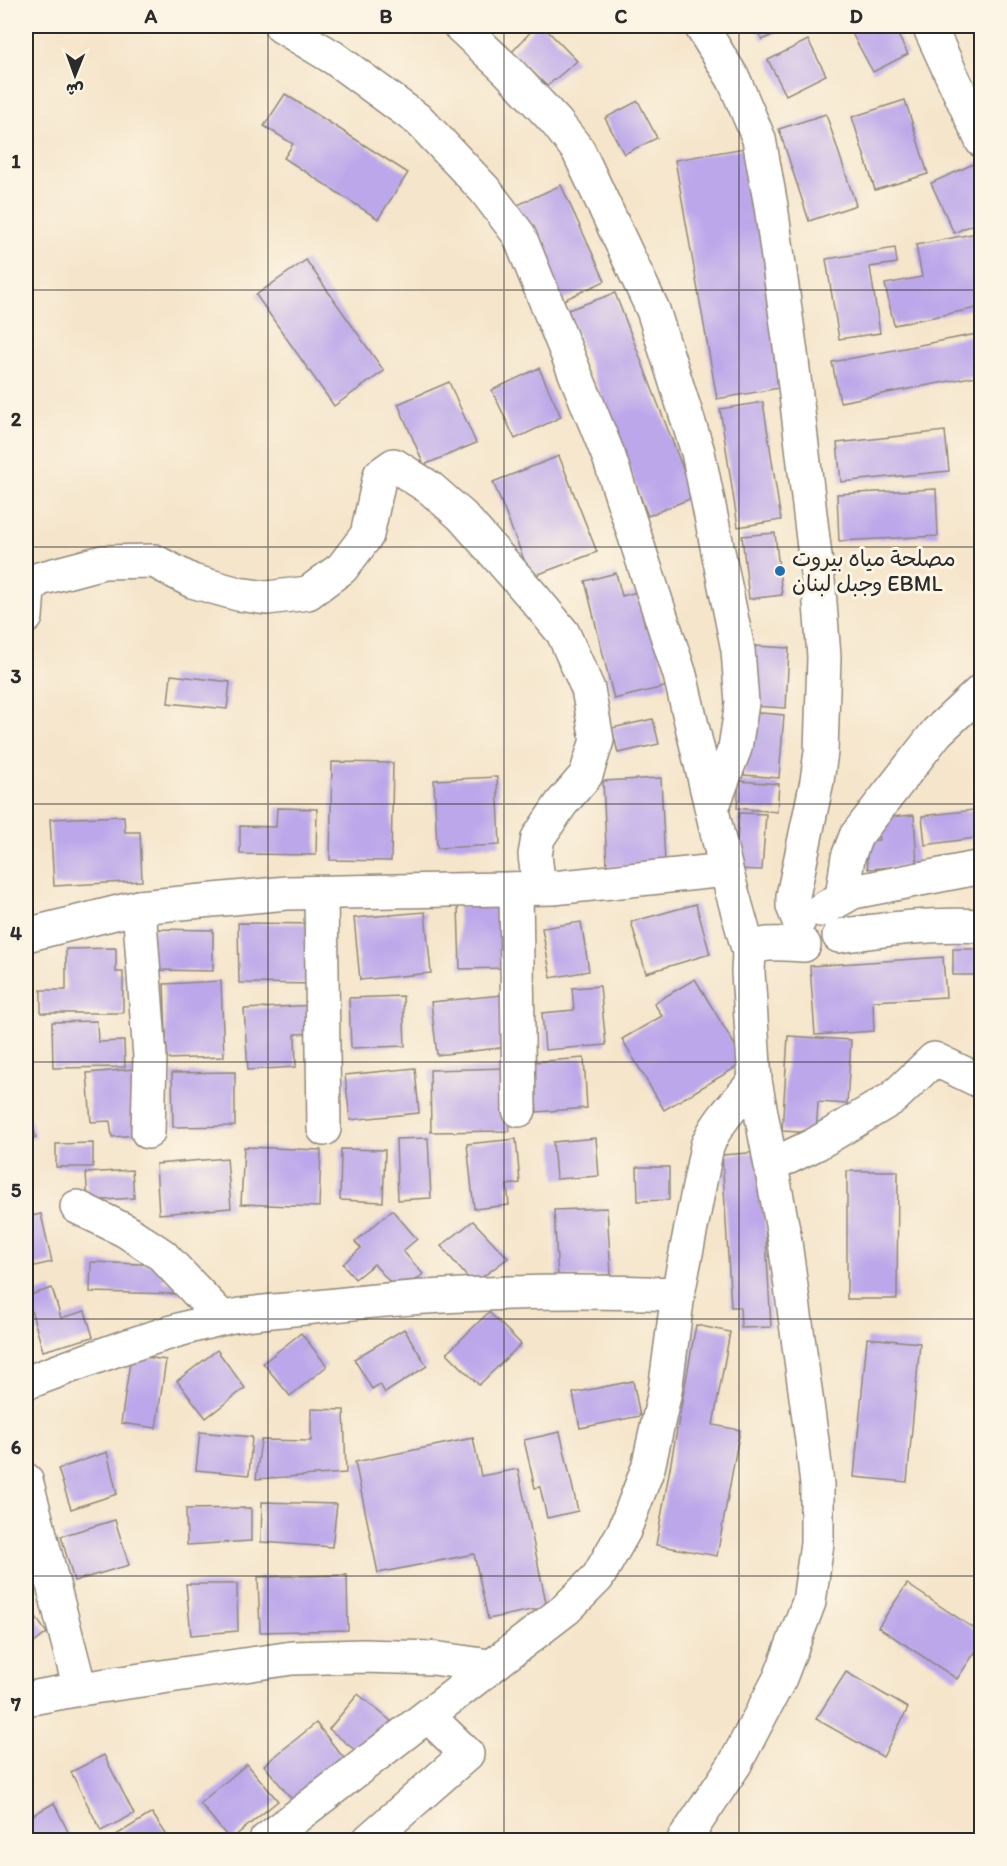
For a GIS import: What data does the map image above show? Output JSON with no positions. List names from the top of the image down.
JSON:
{
  "places": ["مصلحة مياه بيروت وجبل لبنان EBML"],
  "north": "bottom",
  "grid": {
    "columns": [
      "A",
      "B",
      "C",
      "D"
    ],
    "rows": [
      "1",
      "2",
      "3",
      "4",
      "5",
      "6",
      "7"
    ]
  }
}
